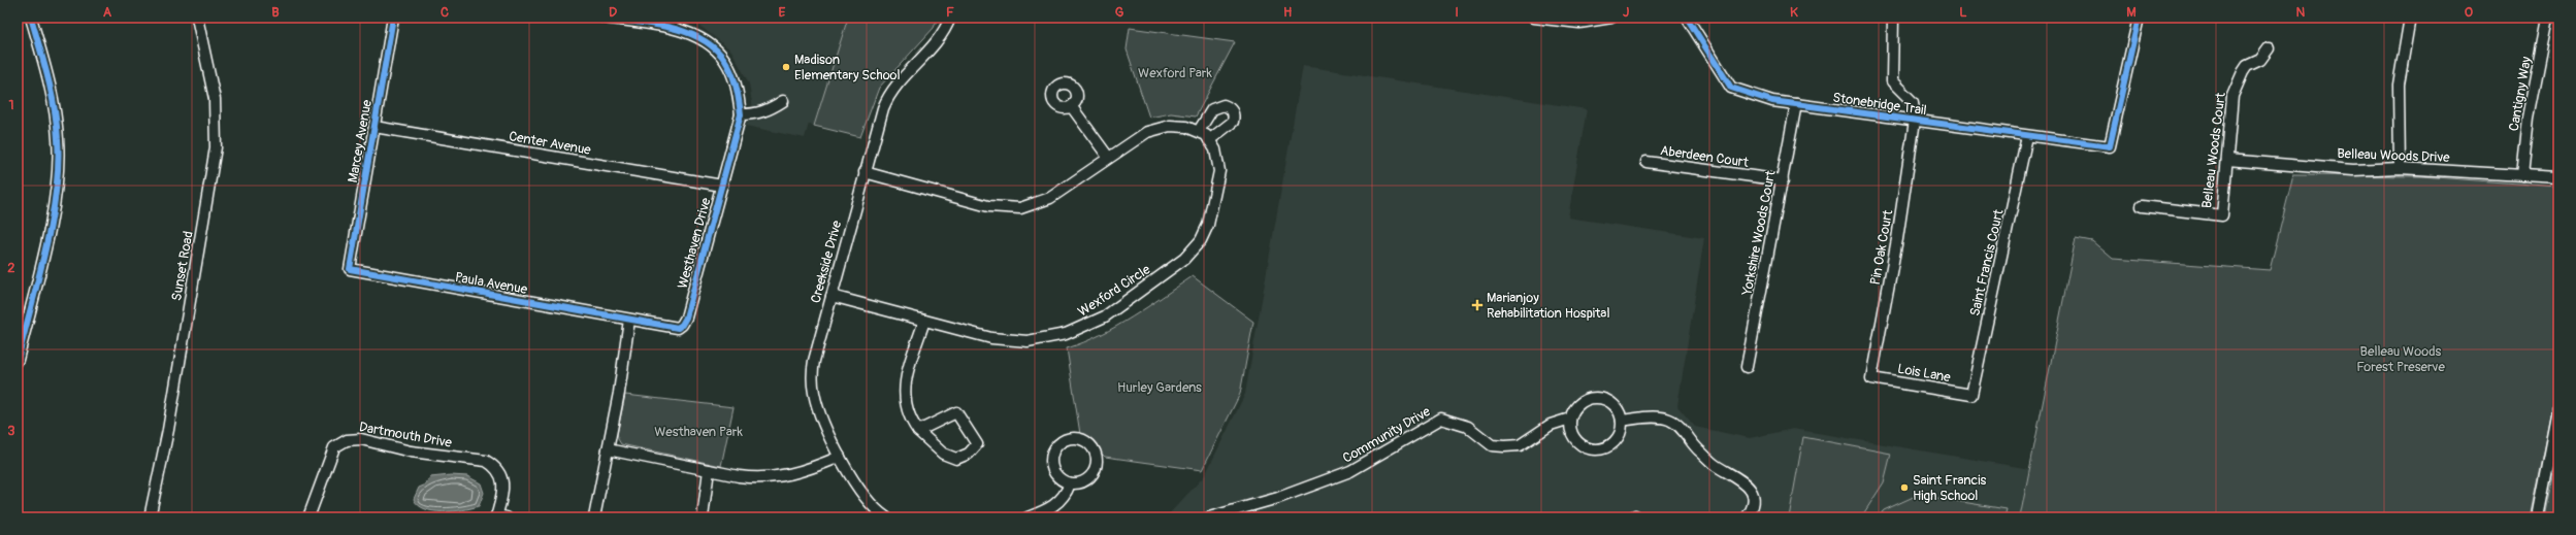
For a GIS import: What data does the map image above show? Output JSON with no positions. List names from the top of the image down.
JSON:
{
  "streets": {
    "street": [
      "Cantigny Way",
      "Stonebridge Trail",
      "Marcey Avenue",
      "Center Avenue",
      "Belleau Woods Court",
      "Belleau Woods Drive",
      "Aberdeen Court",
      "Yorkshire Woods Court",
      "Westhaven Drive",
      "Pin Oak Court",
      "Creekside Drive",
      "Saint Francis Court",
      "Sunset Road",
      "Paula Avenue",
      "Wexford Circle",
      "Lois Lane",
      "Dartmouth Drive",
      "Community Drive"
    ]
  },
  "crossings": [
    ["Cantigny Way", "Belleau Woods Drive"],
    ["Stonebridge Trail", "Yorkshire Woods Court"],
    ["Stonebridge Trail", "Pin Oak Court"],
    ["Stonebridge Trail", "Saint Francis Court"],
    ["Marcey Avenue", "Center Avenue"],
    ["Marcey Avenue", "Paula Avenue"],
    ["Center Avenue", "Westhaven Drive"],
    ["Belleau Woods Court", "Belleau Woods Drive"],
    ["Aberdeen Court", "Yorkshire Woods Court"],
    ["Westhaven Drive", "Paula Avenue"],
    ["Pin Oak Court", "Lois Lane"],
    ["Creekside Drive", "Wexford Circle"],
    ["Saint Francis Court", "Lois Lane"]
  ],
  "parks": [
    "Wexford Park",
    "Belleau Woods Forest Preserve",
    "Hurley Gardens",
    "Westhaven Park"
  ],
  "places": {
    "other": ["Madison Elementary School", "Saint Francis High School"],
    "health": ["Marianjoy Rehabilitation Hospital"]
  },
  "grid": {
    "columns": [
      "A",
      "B",
      "C",
      "D",
      "E",
      "F",
      "G",
      "H",
      "I",
      "J",
      "K",
      "L",
      "M",
      "N",
      "O"
    ],
    "rows": ["1", "2", "3"]
  }
}
